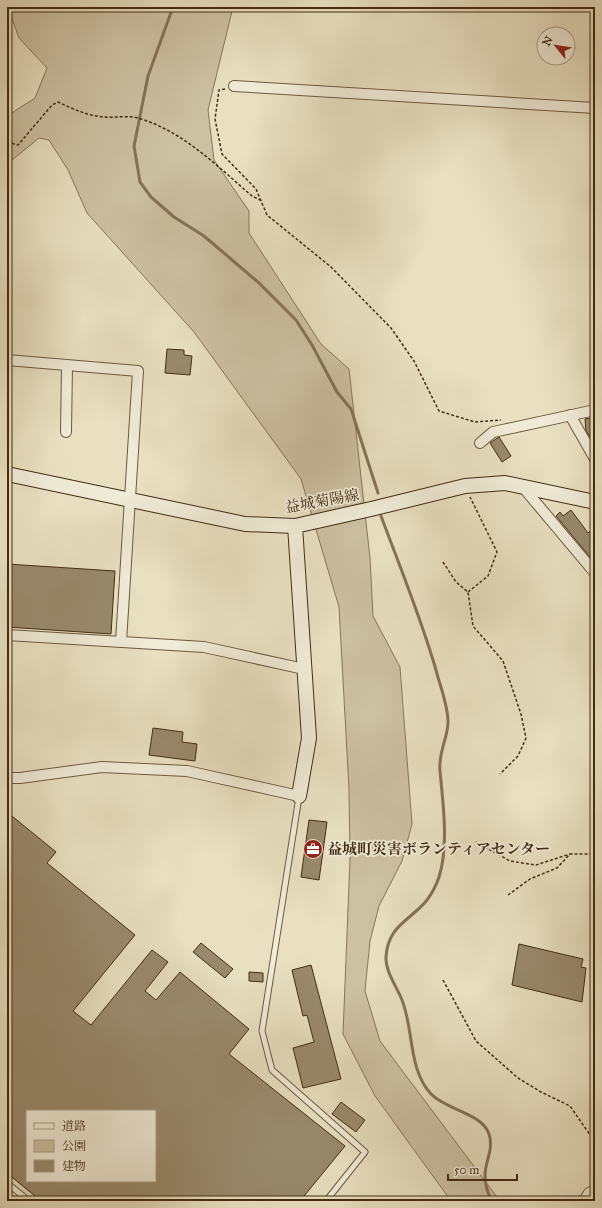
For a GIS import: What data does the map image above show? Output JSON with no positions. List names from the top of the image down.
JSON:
{
  "streets": {
    "main road": ["益城菊陽線"]
  },
  "places": {
    "office": ["益城町災害ボランティアセンター"]
  },
  "legend": ["道路", "公園", "建物"],
  "scale_bar": "50 m",
  "north": "top left"
}
